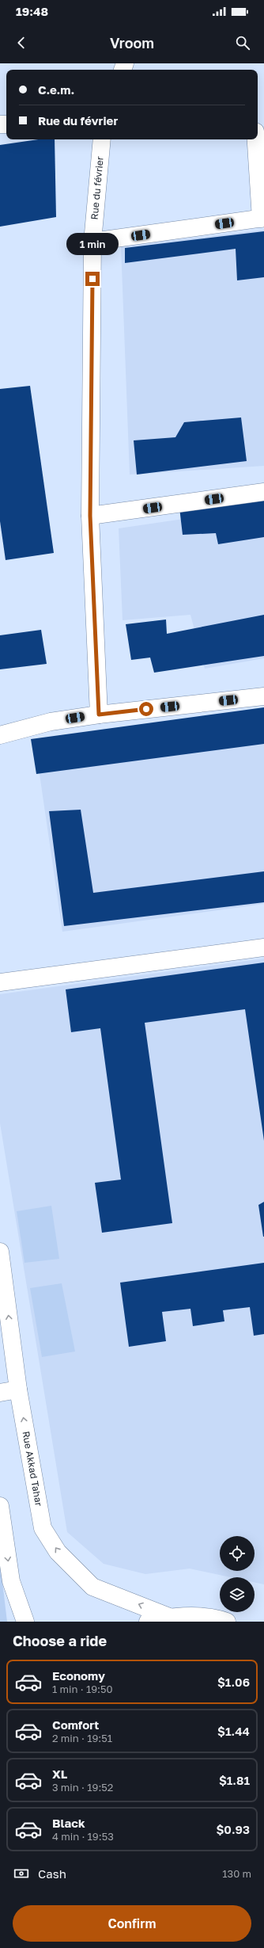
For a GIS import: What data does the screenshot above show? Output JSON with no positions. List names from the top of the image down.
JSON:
{
  "streets": {
    "street": ["Rue du février", "Rue Akkad Tahar"]
  },
  "one_way": ["Rue Akkad Tahar"],
  "page": {
    "status": "19:48",
    "header": "Vroom",
    "banner": ["C.e.m.", "Rue du février"],
    "bubble": "1 min",
    "heading": "Choose a ride",
    "list": [
      {
        "name": "Economy",
        "note": "1 min · 19:50",
        "value": "$1.06"
      },
      {
        "name": "Comfort",
        "note": "2 min · 19:51",
        "value": "$1.44"
      },
      {
        "name": "XL",
        "note": "3 min · 19:52",
        "value": "$1.81"
      },
      {
        "name": "Black",
        "note": "4 min · 19:53",
        "value": "$0.93"
      }
    ],
    "pay": ["Cash", "130 m"],
    "buttons": "Confirm"
  }
}
